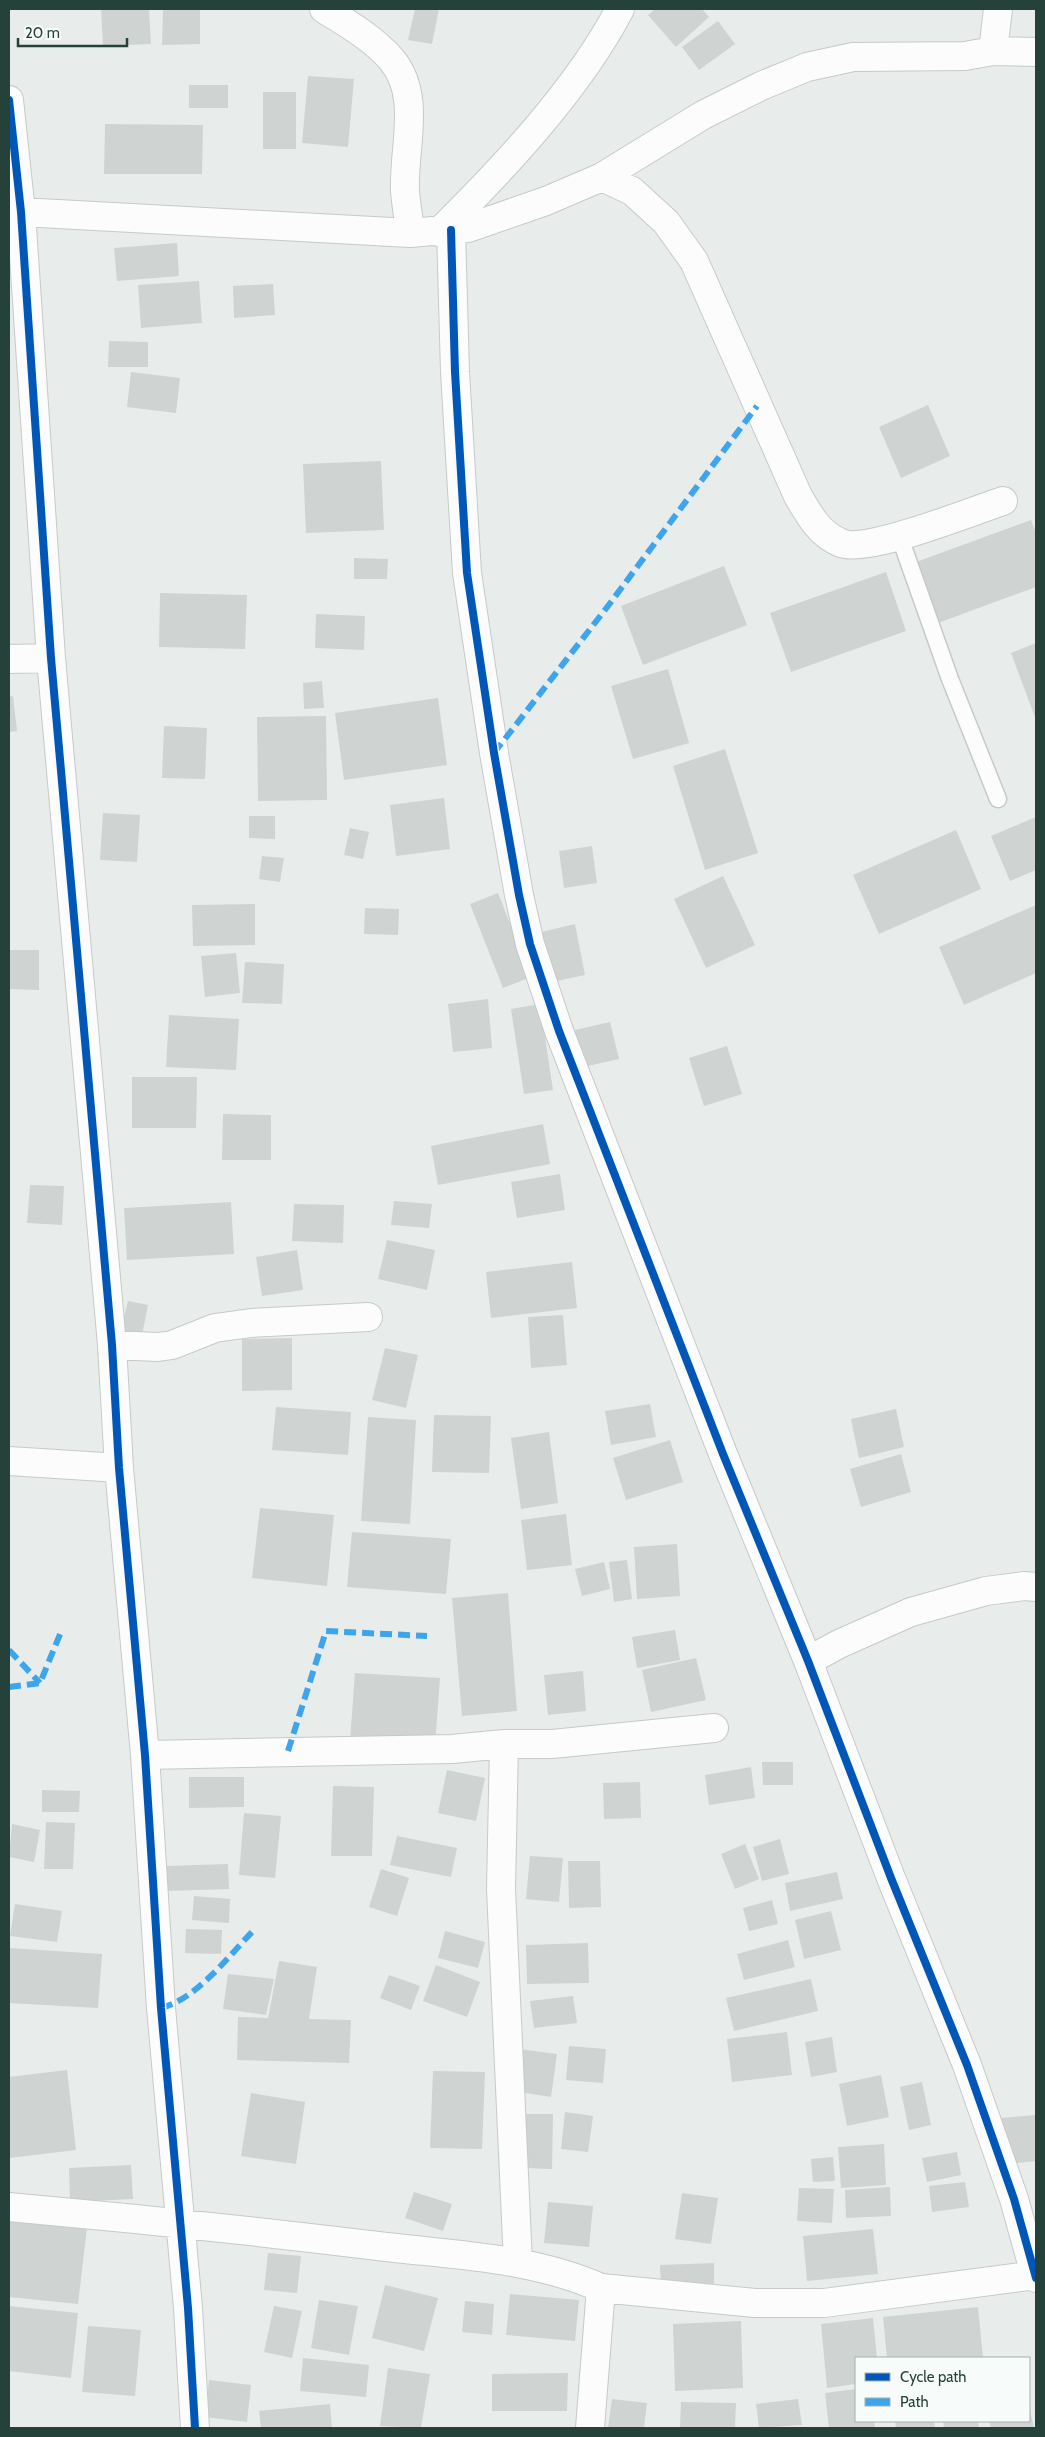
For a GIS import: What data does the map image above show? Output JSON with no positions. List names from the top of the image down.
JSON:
{
  "legend": ["Cycle path", "Path"],
  "scale_bar": "20 m"
}
